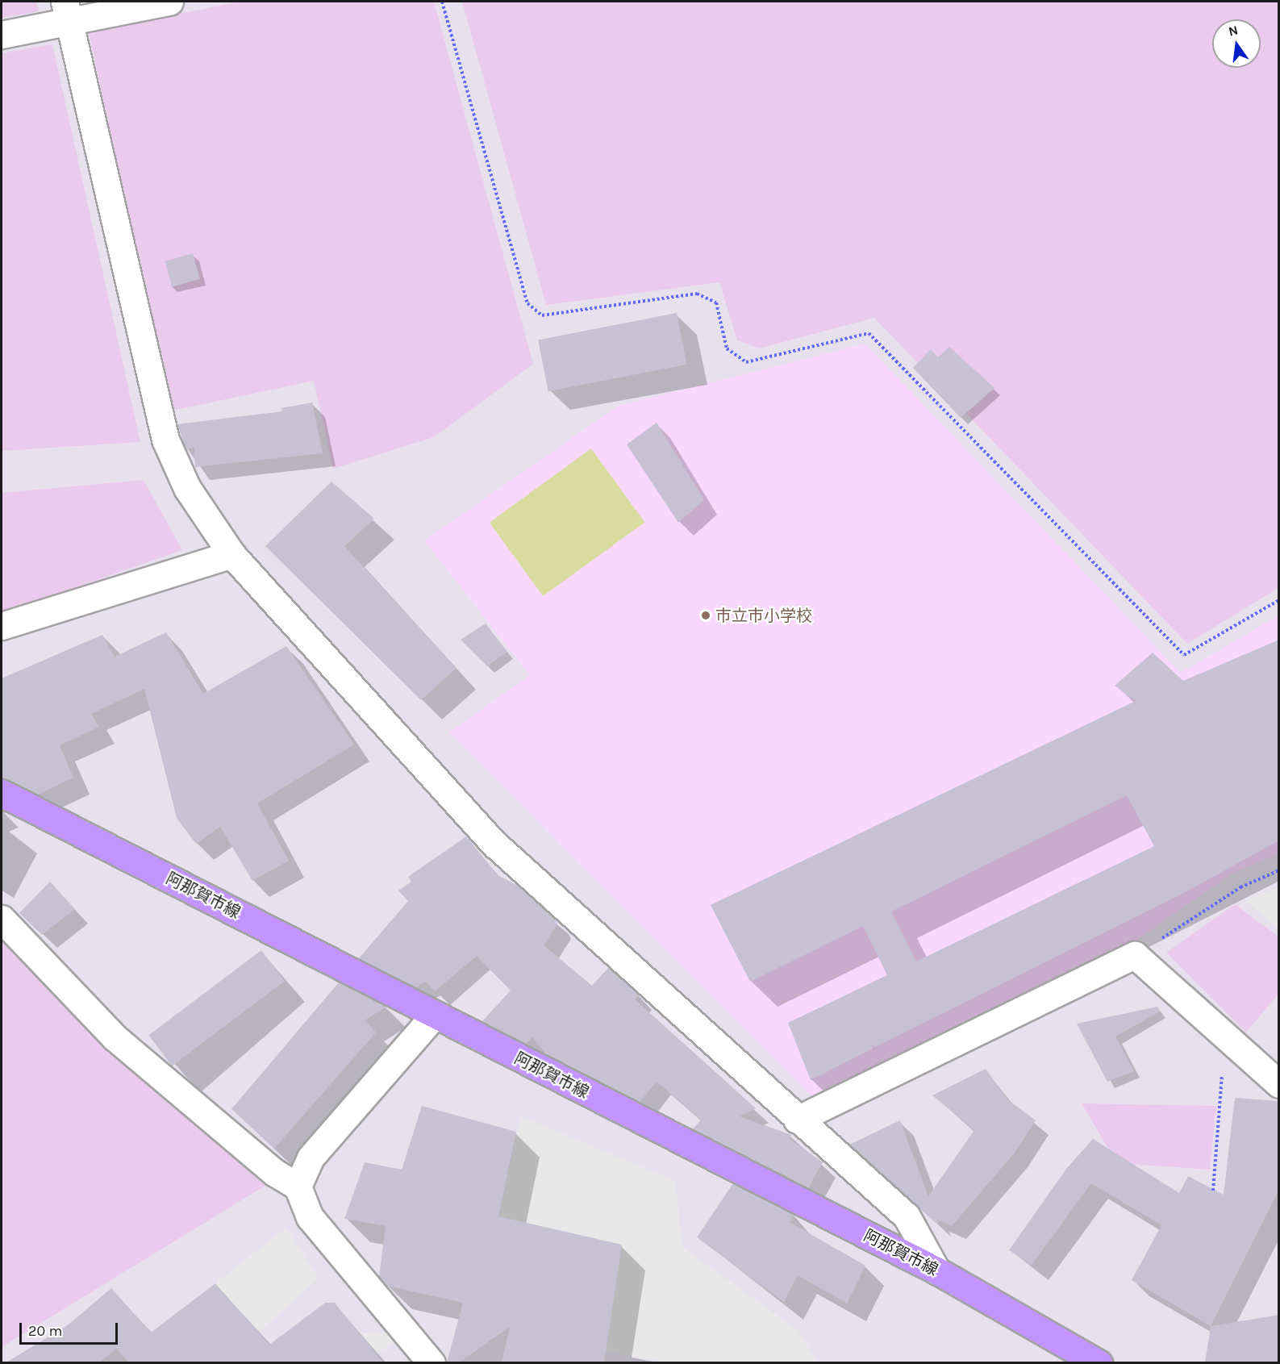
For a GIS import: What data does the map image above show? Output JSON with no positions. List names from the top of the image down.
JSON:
{
  "streets": {
    "main road": ["阿那賀市線"]
  },
  "places": ["市立市小学校"],
  "scale_bar": "20 m",
  "north": "top"
}
